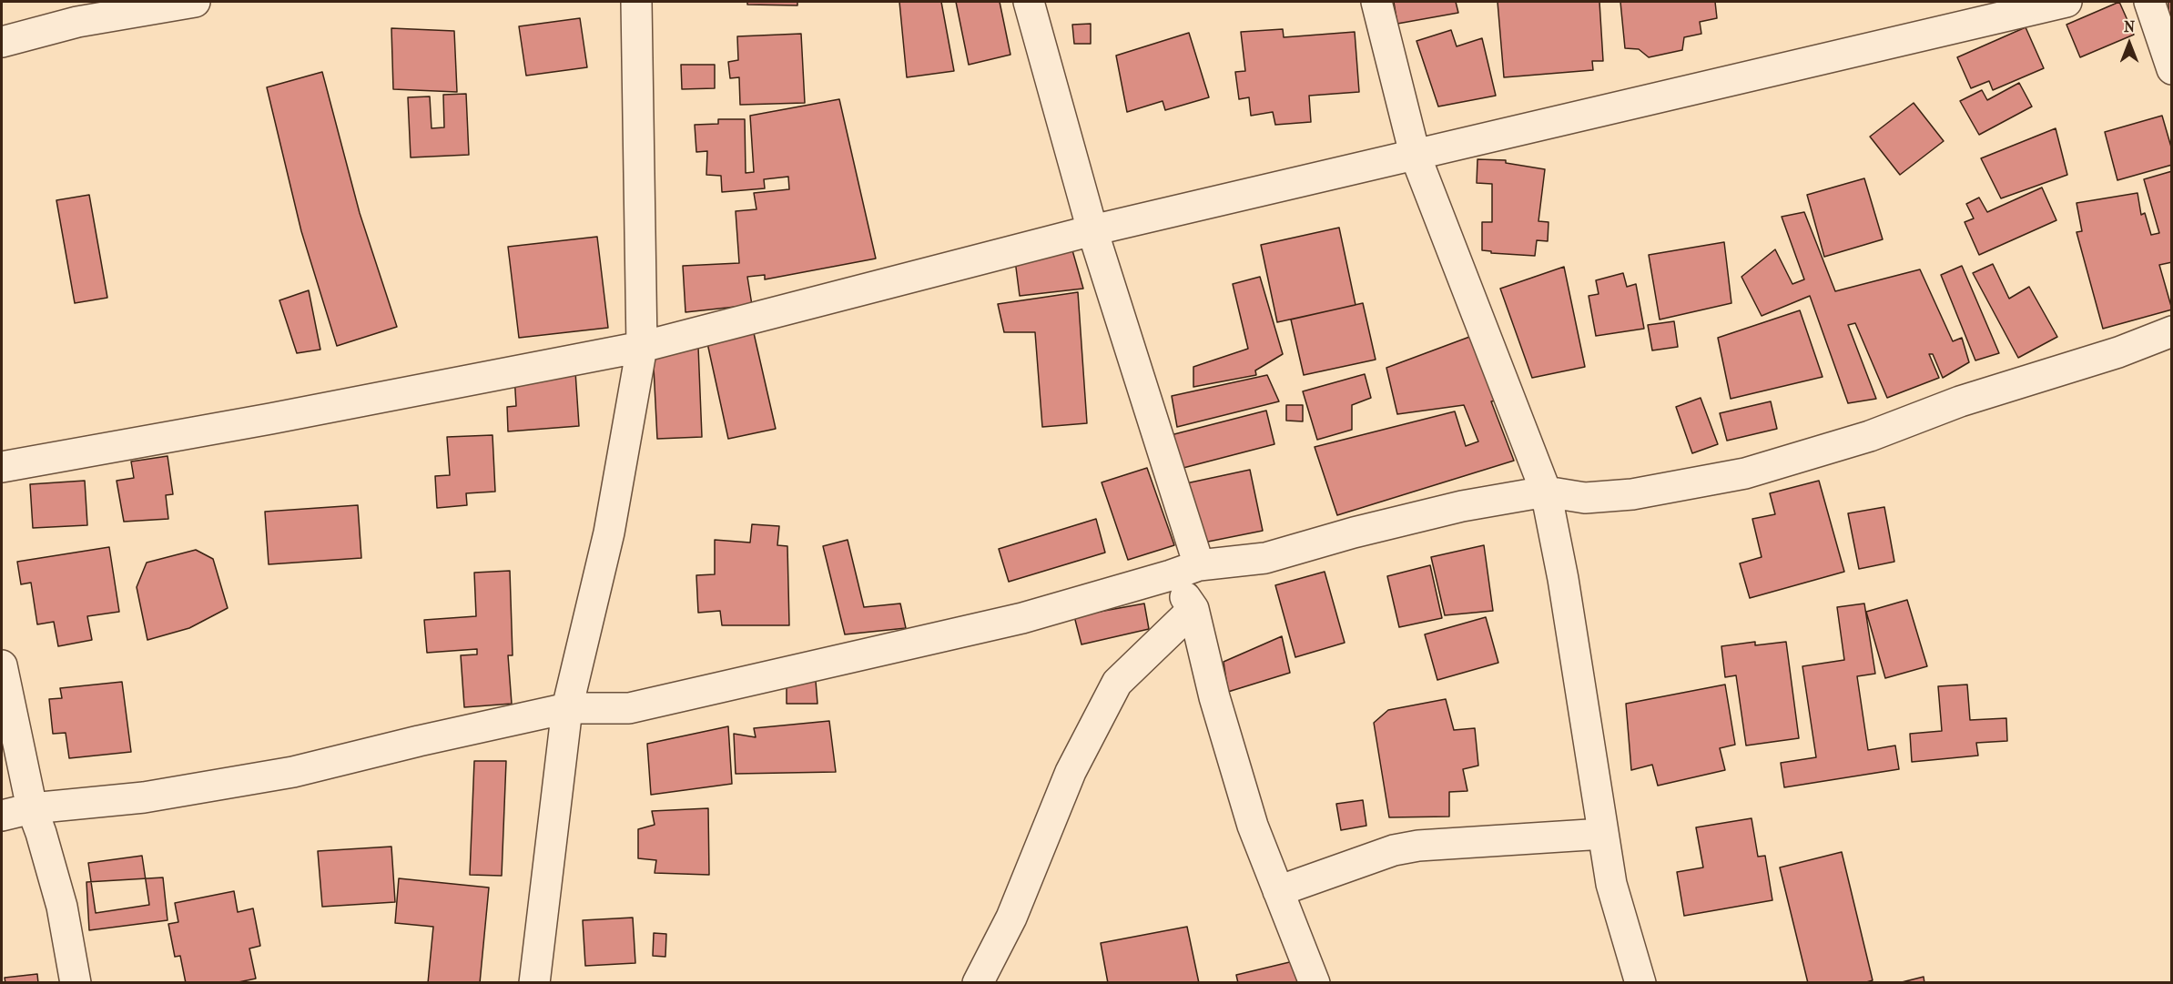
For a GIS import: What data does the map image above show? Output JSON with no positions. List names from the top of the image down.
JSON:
{
  "north": "top"
}
